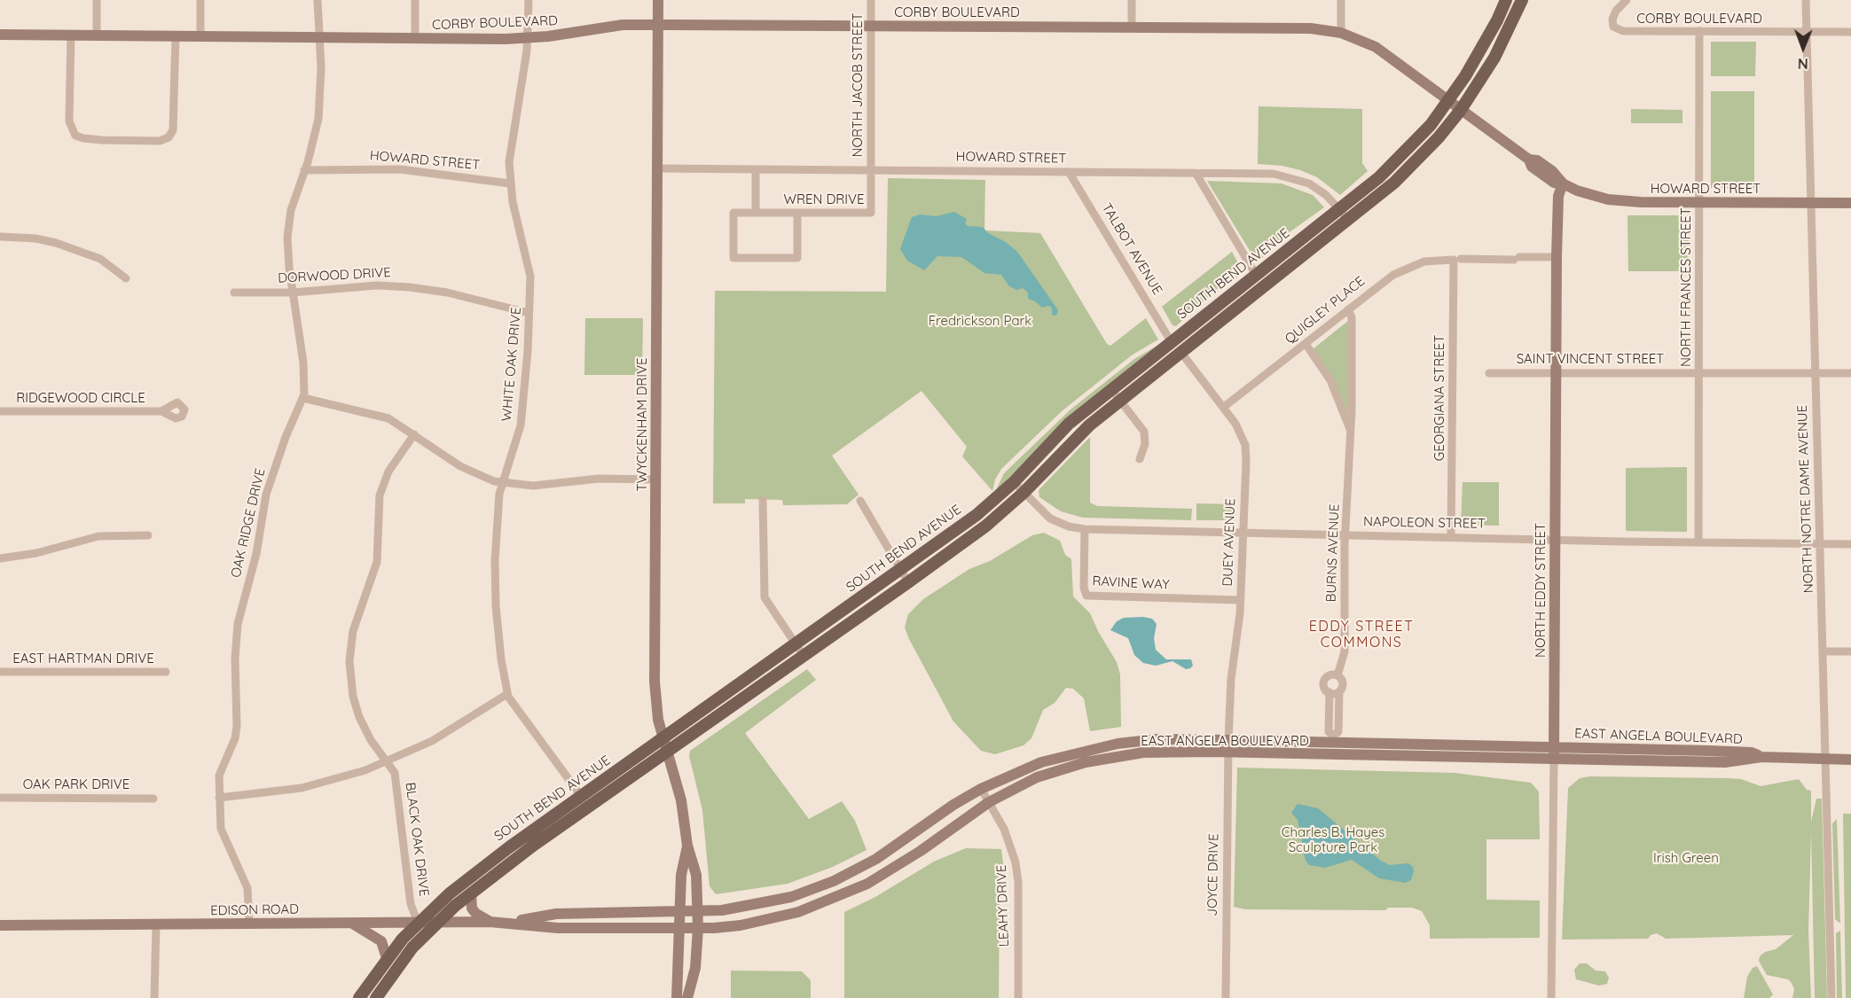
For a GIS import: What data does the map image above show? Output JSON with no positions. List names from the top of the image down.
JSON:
{
  "streets": {
    "main road": ["SOUTH BEND AVENUE"],
    "street": [
      "CORBY BOULEVARD",
      "NORTH JACOB STREET",
      "HOWARD STREET",
      "WREN DRIVE",
      "TALBOT AVENUE",
      "DORWOOD DRIVE",
      "NORTH FRANCES STREET",
      "QUIGLEY PLACE",
      "SAINT VINCENT STREET",
      "WHITE OAK DRIVE",
      "RIDGEWOOD CIRCLE",
      "GEORGIANA STREET",
      "TWYCKENHAM DRIVE",
      "NORTH NOTRE DAME AVENUE",
      "OAK RIDGE DRIVE",
      "NAPOLEON STREET",
      "DUEY AVENUE",
      "BURNS AVENUE",
      "RAVINE WAY",
      "NORTH EDDY STREET",
      "EAST HARTMAN DRIVE",
      "EAST ANGELA BOULEVARD",
      "OAK PARK DRIVE",
      "BLACK OAK DRIVE",
      "JOYCE DRIVE",
      "LEAHY DRIVE",
      "EDISON ROAD"
    ]
  },
  "crossings": [
    ["CORBY BOULEVARD", "NORTH JACOB STREET"],
    ["CORBY BOULEVARD", "HOWARD STREET"],
    ["CORBY BOULEVARD", "SOUTH BEND AVENUE"],
    ["CORBY BOULEVARD", "NORTH FRANCES STREET"],
    ["CORBY BOULEVARD", "WHITE OAK DRIVE"],
    ["CORBY BOULEVARD", "TWYCKENHAM DRIVE"],
    ["CORBY BOULEVARD", "NORTH NOTRE DAME AVENUE"],
    ["CORBY BOULEVARD", "OAK RIDGE DRIVE"],
    ["NORTH JACOB STREET", "HOWARD STREET"],
    ["NORTH JACOB STREET", "WREN DRIVE"],
    ["HOWARD STREET", "WREN DRIVE"],
    ["HOWARD STREET", "TALBOT AVENUE"],
    ["HOWARD STREET", "SOUTH BEND AVENUE"],
    ["HOWARD STREET", "NORTH FRANCES STREET"],
    ["HOWARD STREET", "WHITE OAK DRIVE"],
    ["HOWARD STREET", "TWYCKENHAM DRIVE"],
    ["HOWARD STREET", "NORTH NOTRE DAME AVENUE"],
    ["HOWARD STREET", "OAK RIDGE DRIVE"],
    ["HOWARD STREET", "NORTH EDDY STREET"],
    ["TALBOT AVENUE", "SOUTH BEND AVENUE"],
    ["SOUTH BEND AVENUE", "WHITE OAK DRIVE"],
    ["SOUTH BEND AVENUE", "TWYCKENHAM DRIVE"],
    ["SOUTH BEND AVENUE", "NAPOLEON STREET"],
    ["SOUTH BEND AVENUE", "DUEY AVENUE"],
    ["SOUTH BEND AVENUE", "BLACK OAK DRIVE"],
    ["SOUTH BEND AVENUE", "EDISON ROAD"],
    ["DORWOOD DRIVE", "WHITE OAK DRIVE"],
    ["DORWOOD DRIVE", "OAK RIDGE DRIVE"],
    ["NORTH FRANCES STREET", "SAINT VINCENT STREET"],
    ["NORTH FRANCES STREET", "NAPOLEON STREET"],
    ["QUIGLEY PLACE", "GEORGIANA STREET"],
    ["QUIGLEY PLACE", "DUEY AVENUE"],
    ["QUIGLEY PLACE", "BURNS AVENUE"],
    ["QUIGLEY PLACE", "NORTH EDDY STREET"],
    ["SAINT VINCENT STREET", "NORTH NOTRE DAME AVENUE"],
    ["SAINT VINCENT STREET", "NORTH EDDY STREET"],
    ["GEORGIANA STREET", "NAPOLEON STREET"],
    ["TWYCKENHAM DRIVE", "EAST ANGELA BOULEVARD"],
    ["TWYCKENHAM DRIVE", "EDISON ROAD"],
    ["NORTH NOTRE DAME AVENUE", "NAPOLEON STREET"],
    ["NORTH NOTRE DAME AVENUE", "EAST ANGELA BOULEVARD"],
    ["OAK RIDGE DRIVE", "EDISON ROAD"],
    ["NAPOLEON STREET", "DUEY AVENUE"],
    ["NAPOLEON STREET", "BURNS AVENUE"],
    ["NAPOLEON STREET", "RAVINE WAY"],
    ["NAPOLEON STREET", "NORTH EDDY STREET"],
    ["DUEY AVENUE", "RAVINE WAY"],
    ["DUEY AVENUE", "EAST ANGELA BOULEVARD"],
    ["DUEY AVENUE", "JOYCE DRIVE"],
    ["NORTH EDDY STREET", "EAST ANGELA BOULEVARD"],
    ["EAST ANGELA BOULEVARD", "JOYCE DRIVE"],
    ["EAST ANGELA BOULEVARD", "LEAHY DRIVE"],
    ["EAST ANGELA BOULEVARD", "EDISON ROAD"],
    ["BLACK OAK DRIVE", "EDISON ROAD"]
  ],
  "districts": ["EDDY STREET COMMONS"],
  "parks": ["Fredrickson Park", "Charles B. Hayes Sculpture Park", "Irish Green"],
  "north": "bottom"
}
